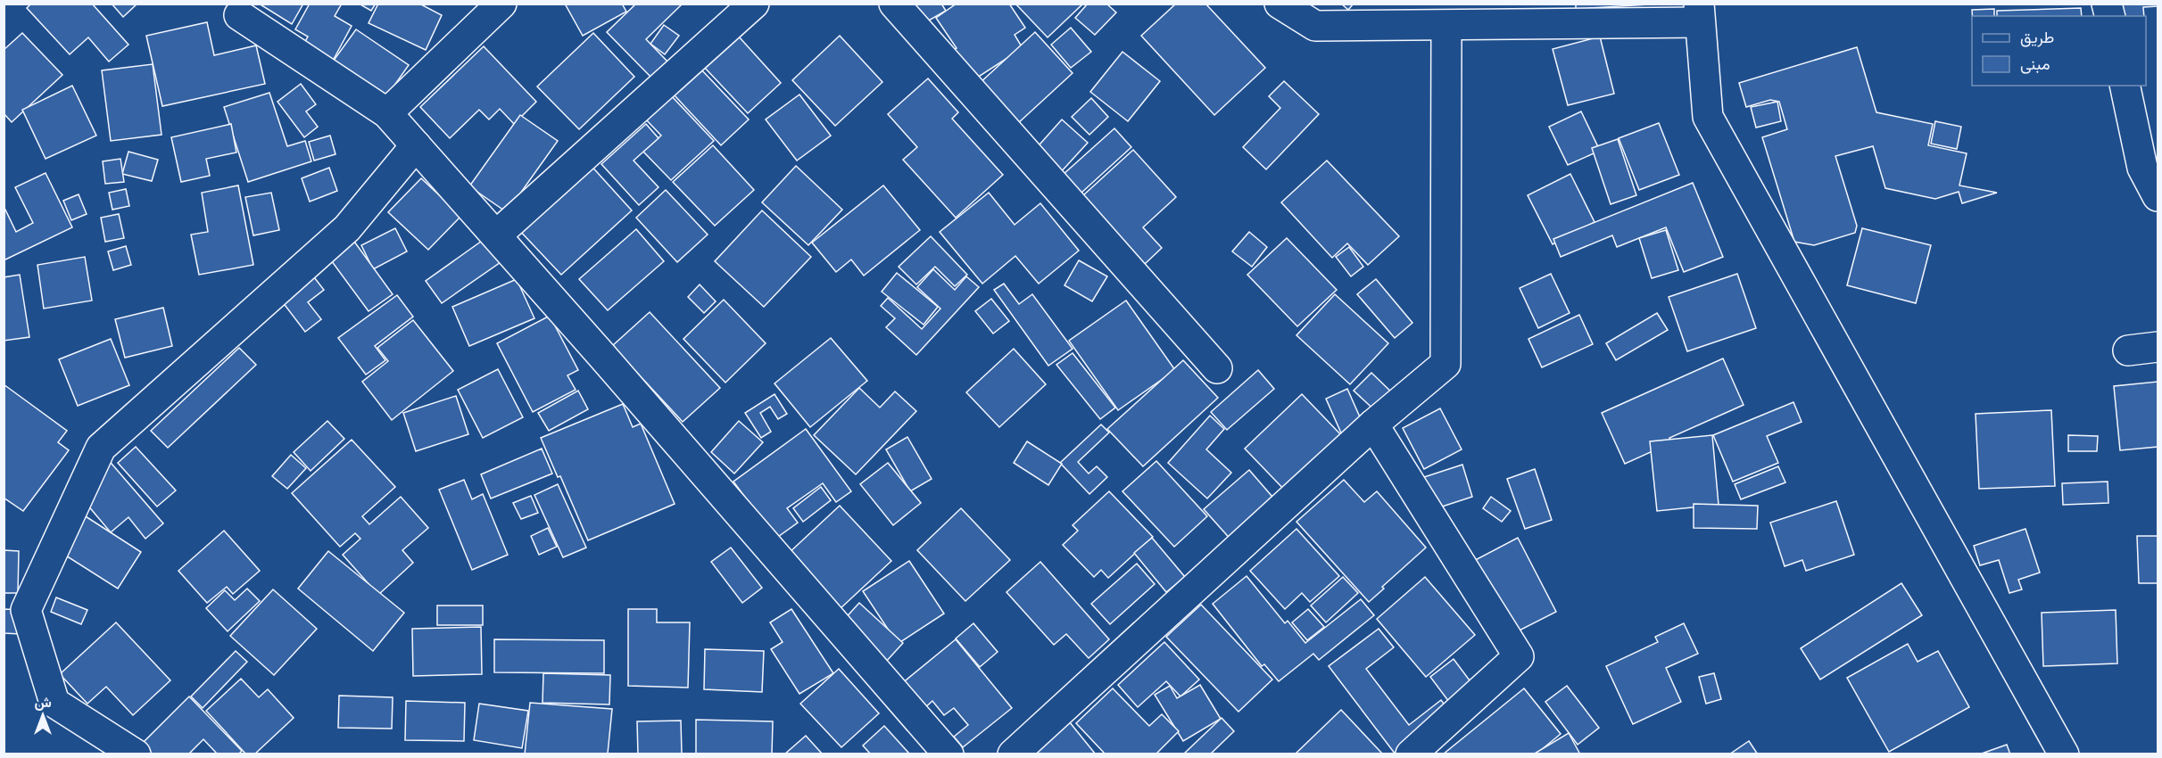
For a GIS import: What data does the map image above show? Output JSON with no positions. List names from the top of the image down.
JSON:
{
  "legend": ["طريق", "مبنى"],
  "north": "top"
}
